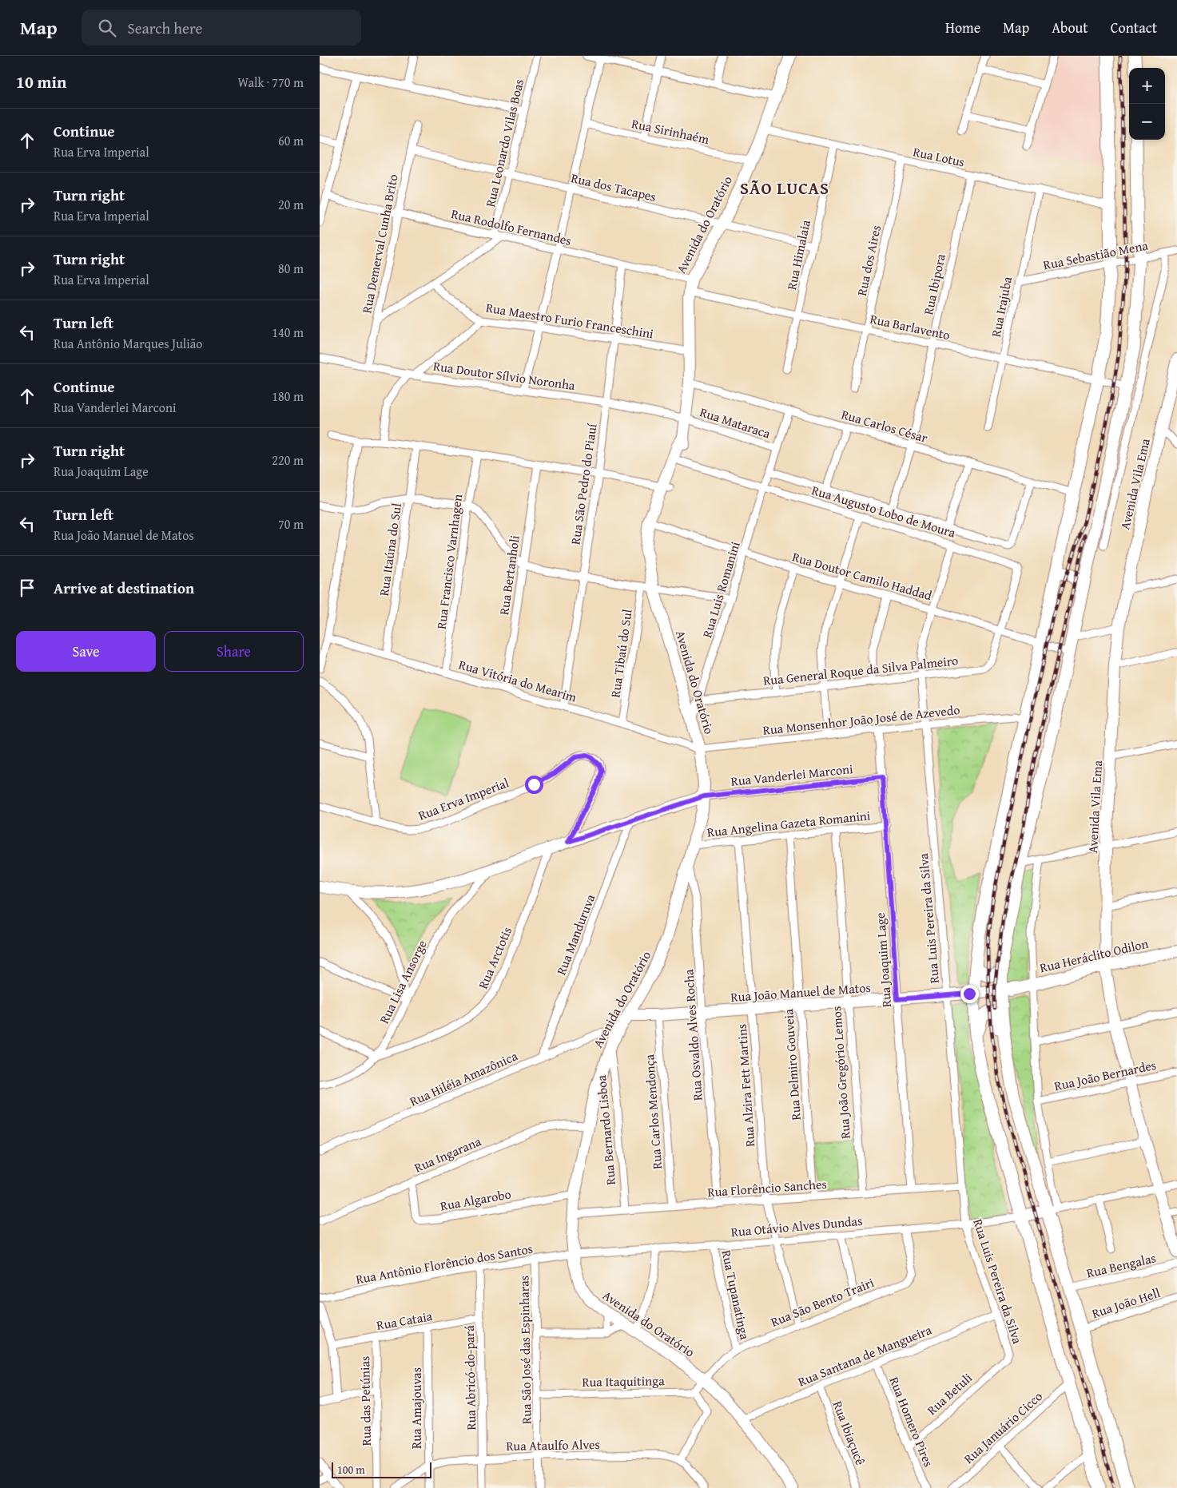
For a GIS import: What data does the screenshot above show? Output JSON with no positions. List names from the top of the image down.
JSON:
{
  "streets": {
    "main road": [
      "Avenida do Oratório",
      "Avenida Vila Ema",
      "Rua Heráclito Odilon",
      "Rua João Manuel de Matos"
    ],
    "street": [
      "Rua Sirinhaém",
      "Rua Leonardo Vilas Boas",
      "Rua Lotus",
      "Rua dos Tacapes",
      "Rua Rodolfo Fernandes",
      "Rua Demerval Cunha Brito",
      "Rua Himalaia",
      "Rua Sebastião Mena",
      "Rua dos Aires",
      "Rua Ibipora",
      "Rua Irajuba",
      "Rua Maestro Furio Franceschini",
      "Rua Barlavento",
      "Rua Doutor Sílvio Noronha",
      "Rua Mataraca",
      "Rua Carlos César",
      "Rua São Pedro do Piauí",
      "Rua Augusto Lobo de Moura",
      "Rua Itaúna do Sul",
      "Rua Francisco Varnhagen",
      "Rua Bertanholi",
      "Rua Doutor Camilo Haddad",
      "Rua Luis Romanini",
      "Rua Tibaú do Sul",
      "Rua General Roque da Silva Palmeiro",
      "Rua Vitória do Mearim",
      "Rua Monsenhor João José de Azevedo",
      "Rua Vanderlei Marconi",
      "Rua Erva Imperial",
      "Rua Angelina Gazeta Romanini",
      "Rua Luis Pereira da Silva",
      "Rua Manduruva",
      "Rua Arctotis",
      "Rua Joaquim Lage",
      "Rua Lisa Ansorge",
      "Rua Osvaldo Alves Rocha",
      "Rua Delmiro Gouveia",
      "Rua João Gregório Lemos",
      "Rua João Bernardes",
      "Rua Hiléia Amazônica",
      "Rua Alzira Fett Martins",
      "Rua Carlos Mendonça",
      "Rua Bernardo Lisboa",
      "Rua Ingarana",
      "Rua Florêncio Sanches",
      "Rua Algarobo",
      "Rua Otávio Alves Dundas",
      "Rua Antônio Florêncio dos Santos",
      "Rua Bengalas",
      "Rua Tupanatinga",
      "Rua São Bento Trairi",
      "Rua João Hell",
      "Rua Cataia",
      "Rua São José das Espinharas",
      "Rua Santana de Mangueira",
      "Rua Abricó-do-pará",
      "Rua Itaquitinga",
      "Rua Betuli",
      "Rua das Petúnias",
      "Rua Amajouvas",
      "Rua Homero Pires",
      "Rua Januário Cicco",
      "Rua Ibiaçucê",
      "Rua Ataulfo Alves"
    ]
  },
  "crossings": [
    ["Rua Sirinhaém", "Avenida do Oratório"],
    ["Rua Leonardo Vilas Boas", "Rua dos Tacapes"],
    ["Rua Leonardo Vilas Boas", "Rua Rodolfo Fernandes"],
    ["Rua Lotus", "Avenida do Oratório"],
    ["Rua Lotus", "Rua Himalaia"],
    ["Rua Lotus", "Rua dos Aires"],
    ["Rua Lotus", "Rua Ibipora"],
    ["Rua Lotus", "Rua Irajuba"],
    ["Rua dos Tacapes", "Avenida do Oratório"],
    ["Rua dos Tacapes", "Rua Demerval Cunha Brito"],
    ["Rua dos Tacapes", "Rua Himalaia"],
    ["Avenida do Oratório", "Rua Rodolfo Fernandes"],
    ["Avenida do Oratório", "Rua Maestro Furio Franceschini"],
    ["Avenida do Oratório", "Rua Barlavento"],
    ["Avenida do Oratório", "Rua Doutor Sílvio Noronha"],
    ["Avenida do Oratório", "Rua Mataraca"],
    ["Avenida do Oratório", "Rua Carlos César"],
    ["Avenida do Oratório", "Rua Augusto Lobo de Moura"],
    ["Avenida do Oratório", "Rua Doutor Camilo Haddad"],
    ["Avenida do Oratório", "Rua Luis Romanini"],
    ["Avenida do Oratório", "Rua Tibaú do Sul"],
    ["Avenida do Oratório", "Rua Vitória do Mearim"],
    ["Avenida do Oratório", "Rua Monsenhor João José de Azevedo"],
    ["Avenida do Oratório", "Rua Vanderlei Marconi"],
    ["Avenida do Oratório", "Rua Angelina Gazeta Romanini"],
    ["Avenida do Oratório", "Rua João Manuel de Matos"],
    ["Avenida do Oratório", "Rua Osvaldo Alves Rocha"],
    ["Avenida do Oratório", "Rua Hiléia Amazônica"],
    ["Avenida do Oratório", "Rua Bernardo Lisboa"],
    ["Avenida do Oratório", "Rua Ingarana"],
    ["Avenida do Oratório", "Rua Florêncio Sanches"],
    ["Avenida do Oratório", "Rua Algarobo"],
    ["Avenida do Oratório", "Rua Otávio Alves Dundas"],
    ["Avenida do Oratório", "Rua Antônio Florêncio dos Santos"],
    ["Avenida do Oratório", "Rua São Bento Trairi"],
    ["Avenida do Oratório", "Rua Santana de Mangueira"],
    ["Rua Rodolfo Fernandes", "Rua Demerval Cunha Brito"],
    ["Rua Rodolfo Fernandes", "Rua São Pedro do Piauí"],
    ["Rua Demerval Cunha Brito", "Rua Doutor Sílvio Noronha"],
    ["Rua Himalaia", "Rua Barlavento"],
    ["Rua Sebastião Mena", "Rua Irajuba"],
    ["Rua dos Aires", "Rua Barlavento"],
    ["Rua Ibipora", "Rua Barlavento"],
    ["Rua Ibipora", "Rua Carlos César"],
    ["Rua Irajuba", "Rua Barlavento"],
    ["Rua Maestro Furio Franceschini", "Rua São Pedro do Piauí"],
    ["Rua Doutor Sílvio Noronha", "Rua Mataraca"],
    ["Rua Doutor Sílvio Noronha", "Rua São Pedro do Piauí"],
    ["Rua Mataraca", "Rua Luis Romanini"],
    ["Rua Carlos César", "Rua Luis Romanini"],
    ["Rua São Pedro do Piauí", "Rua Vitória do Mearim"],
    ["Avenida Vila Ema", "Rua Heráclito Odilon"],
    ["Avenida Vila Ema", "Rua João Bernardes"],
    ["Rua Augusto Lobo de Moura", "Rua Doutor Camilo Haddad"],
    ["Rua Augusto Lobo de Moura", "Rua Luis Romanini"],
    ["Rua Augusto Lobo de Moura", "Rua General Roque da Silva Palmeiro"],
    ["Rua Augusto Lobo de Moura", "Rua Luis Pereira da Silva"],
    ["Rua Itaúna do Sul", "Rua Vitória do Mearim"],
    ["Rua Francisco Varnhagen", "Rua Vitória do Mearim"],
    ["Rua Bertanholi", "Rua Vitória do Mearim"],
    ["Rua Doutor Camilo Haddad", "Rua Luis Romanini"],
    ["Rua Doutor Camilo Haddad", "Rua General Roque da Silva Palmeiro"],
    ["Rua Doutor Camilo Haddad", "Rua Luis Pereira da Silva"],
    ["Rua Luis Romanini", "Rua General Roque da Silva Palmeiro"],
    ["Rua Tibaú do Sul", "Rua Vitória do Mearim"],
    ["Rua General Roque da Silva Palmeiro", "Rua Luis Pereira da Silva"],
    ["Rua Vitória do Mearim", "Rua Monsenhor João José de Azevedo"],
    ["Rua Monsenhor João José de Azevedo", "Rua Luis Pereira da Silva"],
    ["Rua Monsenhor João José de Azevedo", "Rua Joaquim Lage"],
    ["Rua Vanderlei Marconi", "Rua Joaquim Lage"],
    ["Rua Angelina Gazeta Romanini", "Rua Joaquim Lage"],
    ["Rua Angelina Gazeta Romanini", "Rua Delmiro Gouveia"],
    ["Rua Angelina Gazeta Romanini", "Rua João Gregório Lemos"],
    ["Rua Angelina Gazeta Romanini", "Rua Alzira Fett Martins"],
    ["Rua Luis Pereira da Silva", "Rua João Manuel de Matos"],
    ["Rua Luis Pereira da Silva", "Rua Florêncio Sanches"],
    ["Rua Luis Pereira da Silva", "Rua Otávio Alves Dundas"],
    ["Rua Luis Pereira da Silva", "Rua Santana de Mangueira"],
    ["Rua Luis Pereira da Silva", "Rua Betuli"],
    ["Rua Manduruva", "Rua Hiléia Amazônica"],
    ["Rua Heráclito Odilon", "Rua João Manuel de Matos"],
    ["Rua Arctotis", "Rua Lisa Ansorge"],
    ["Rua Joaquim Lage", "Rua João Manuel de Matos"],
    ["Rua Joaquim Lage", "Rua Florêncio Sanches"],
    ["Rua João Manuel de Matos", "Rua Osvaldo Alves Rocha"],
    ["Rua João Manuel de Matos", "Rua Delmiro Gouveia"],
    ["Rua João Manuel de Matos", "Rua João Gregório Lemos"],
    ["Rua João Manuel de Matos", "Rua Alzira Fett Martins"],
    ["Rua João Manuel de Matos", "Rua Carlos Mendonça"],
    ["Rua Osvaldo Alves Rocha", "Rua Florêncio Sanches"],
    ["Rua Delmiro Gouveia", "Rua Florêncio Sanches"],
    ["Rua João Gregório Lemos", "Rua Florêncio Sanches"],
    ["Rua Alzira Fett Martins", "Rua Florêncio Sanches"],
    ["Rua Alzira Fett Martins", "Rua Otávio Alves Dundas"],
    ["Rua Alzira Fett Martins", "Rua São Bento Trairi"],
    ["Rua Carlos Mendonça", "Rua Florêncio Sanches"],
    ["Rua Bernardo Lisboa", "Rua Florêncio Sanches"],
    ["Rua Ingarana", "Rua Algarobo"],
    ["Rua Otávio Alves Dundas", "Rua Antônio Florêncio dos Santos"],
    ["Rua Otávio Alves Dundas", "Rua Tupanatinga"],
    ["Rua Otávio Alves Dundas", "Rua São Bento Trairi"],
    ["Rua Antônio Florêncio dos Santos", "Rua São José das Espinharas"],
    ["Rua Antônio Florêncio dos Santos", "Rua Abricó-do-pará"],
    ["Rua Tupanatinga", "Rua São Bento Trairi"],
    ["Rua Cataia", "Rua Abricó-do-pará"],
    ["Rua Cataia", "Rua das Petúnias"],
    ["Rua Cataia", "Rua Amajouvas"],
    ["Rua São José das Espinharas", "Rua Itaquitinga"],
    ["Rua São José das Espinharas", "Rua Ataulfo Alves"],
    ["Rua Santana de Mangueira", "Rua Homero Pires"],
    ["Rua Santana de Mangueira", "Rua Ibiaçucê"],
    ["Rua Abricó-do-pará", "Rua Ataulfo Alves"],
    ["Rua Betuli", "Rua Homero Pires"],
    ["Rua Amajouvas", "Rua Ataulfo Alves"]
  ],
  "districts": ["SÃO LUCAS"],
  "scale_bar": "100 m",
  "page": {
    "header": "Map",
    "search": "Search here",
    "nav": [
      "Home",
      "Map",
      "About",
      "Contact"
    ],
    "heading": ["10 min", "Walk · 770 m"],
    "map_buttons": ["+", "−"],
    "list": [
      ["Continue", "Rua Erva Imperial", "60 m"],
      ["Turn right", "Rua Erva Imperial", "20 m"],
      ["Turn right", "Rua Erva Imperial", "80 m"],
      ["Turn left", "Rua Antônio Marques Julião", "140 m"],
      ["Continue", "Rua Vanderlei Marconi", "180 m"],
      ["Turn right", "Rua Joaquim Lage", "220 m"],
      ["Turn left", "Rua João Manuel de Matos", "70 m"],
      "Arrive at destination"
    ],
    "buttons": ["Save", "Share"],
    "scale": "100 m"
  }
}
